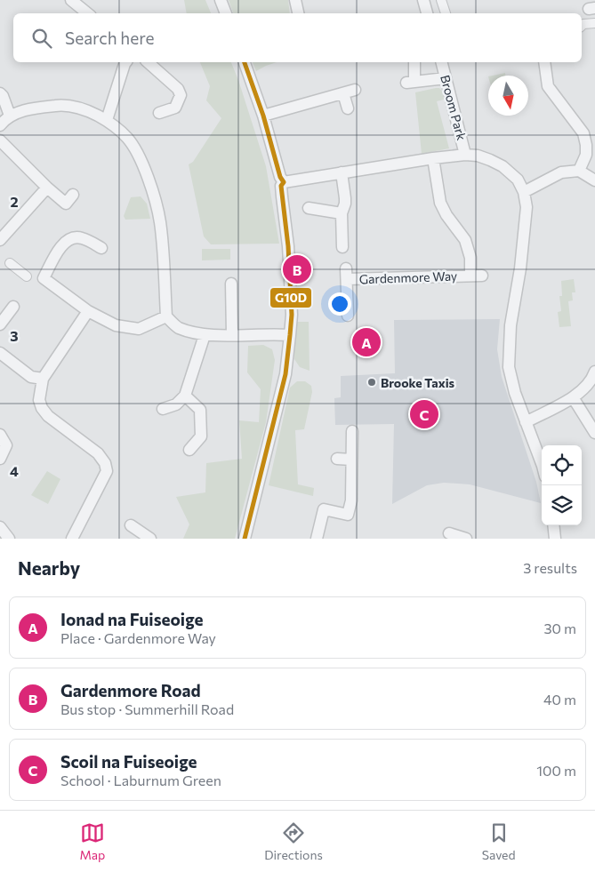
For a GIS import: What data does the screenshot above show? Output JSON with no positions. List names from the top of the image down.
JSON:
{
  "streets": {
    "street": ["Broom Park", "Gardenmore Way"]
  },
  "places": ["Brooke Taxis"],
  "lines": ["transit line G10D"],
  "north": "bottom",
  "page": {
    "search": "Search here",
    "pins": ["B", "A", "C"],
    "heading": ["Nearby", "3 results"],
    "list": [
      {
        "mark": "A",
        "name": "Ionad na Fuiseoige",
        "note": "Place · Gardenmore Way",
        "value": "30 m"
      },
      {
        "mark": "B",
        "name": "Gardenmore Road",
        "note": "Bus stop · Summerhill Road",
        "value": "40 m"
      },
      {
        "mark": "C",
        "name": "Scoil na Fuiseoige",
        "note": "School · Laburnum Green",
        "value": "100 m"
      }
    ],
    "nav": ["Map", "Directions", "Saved"]
  },
  "grid": {
    "rows": ["2", "3", "4"]
  }
}
